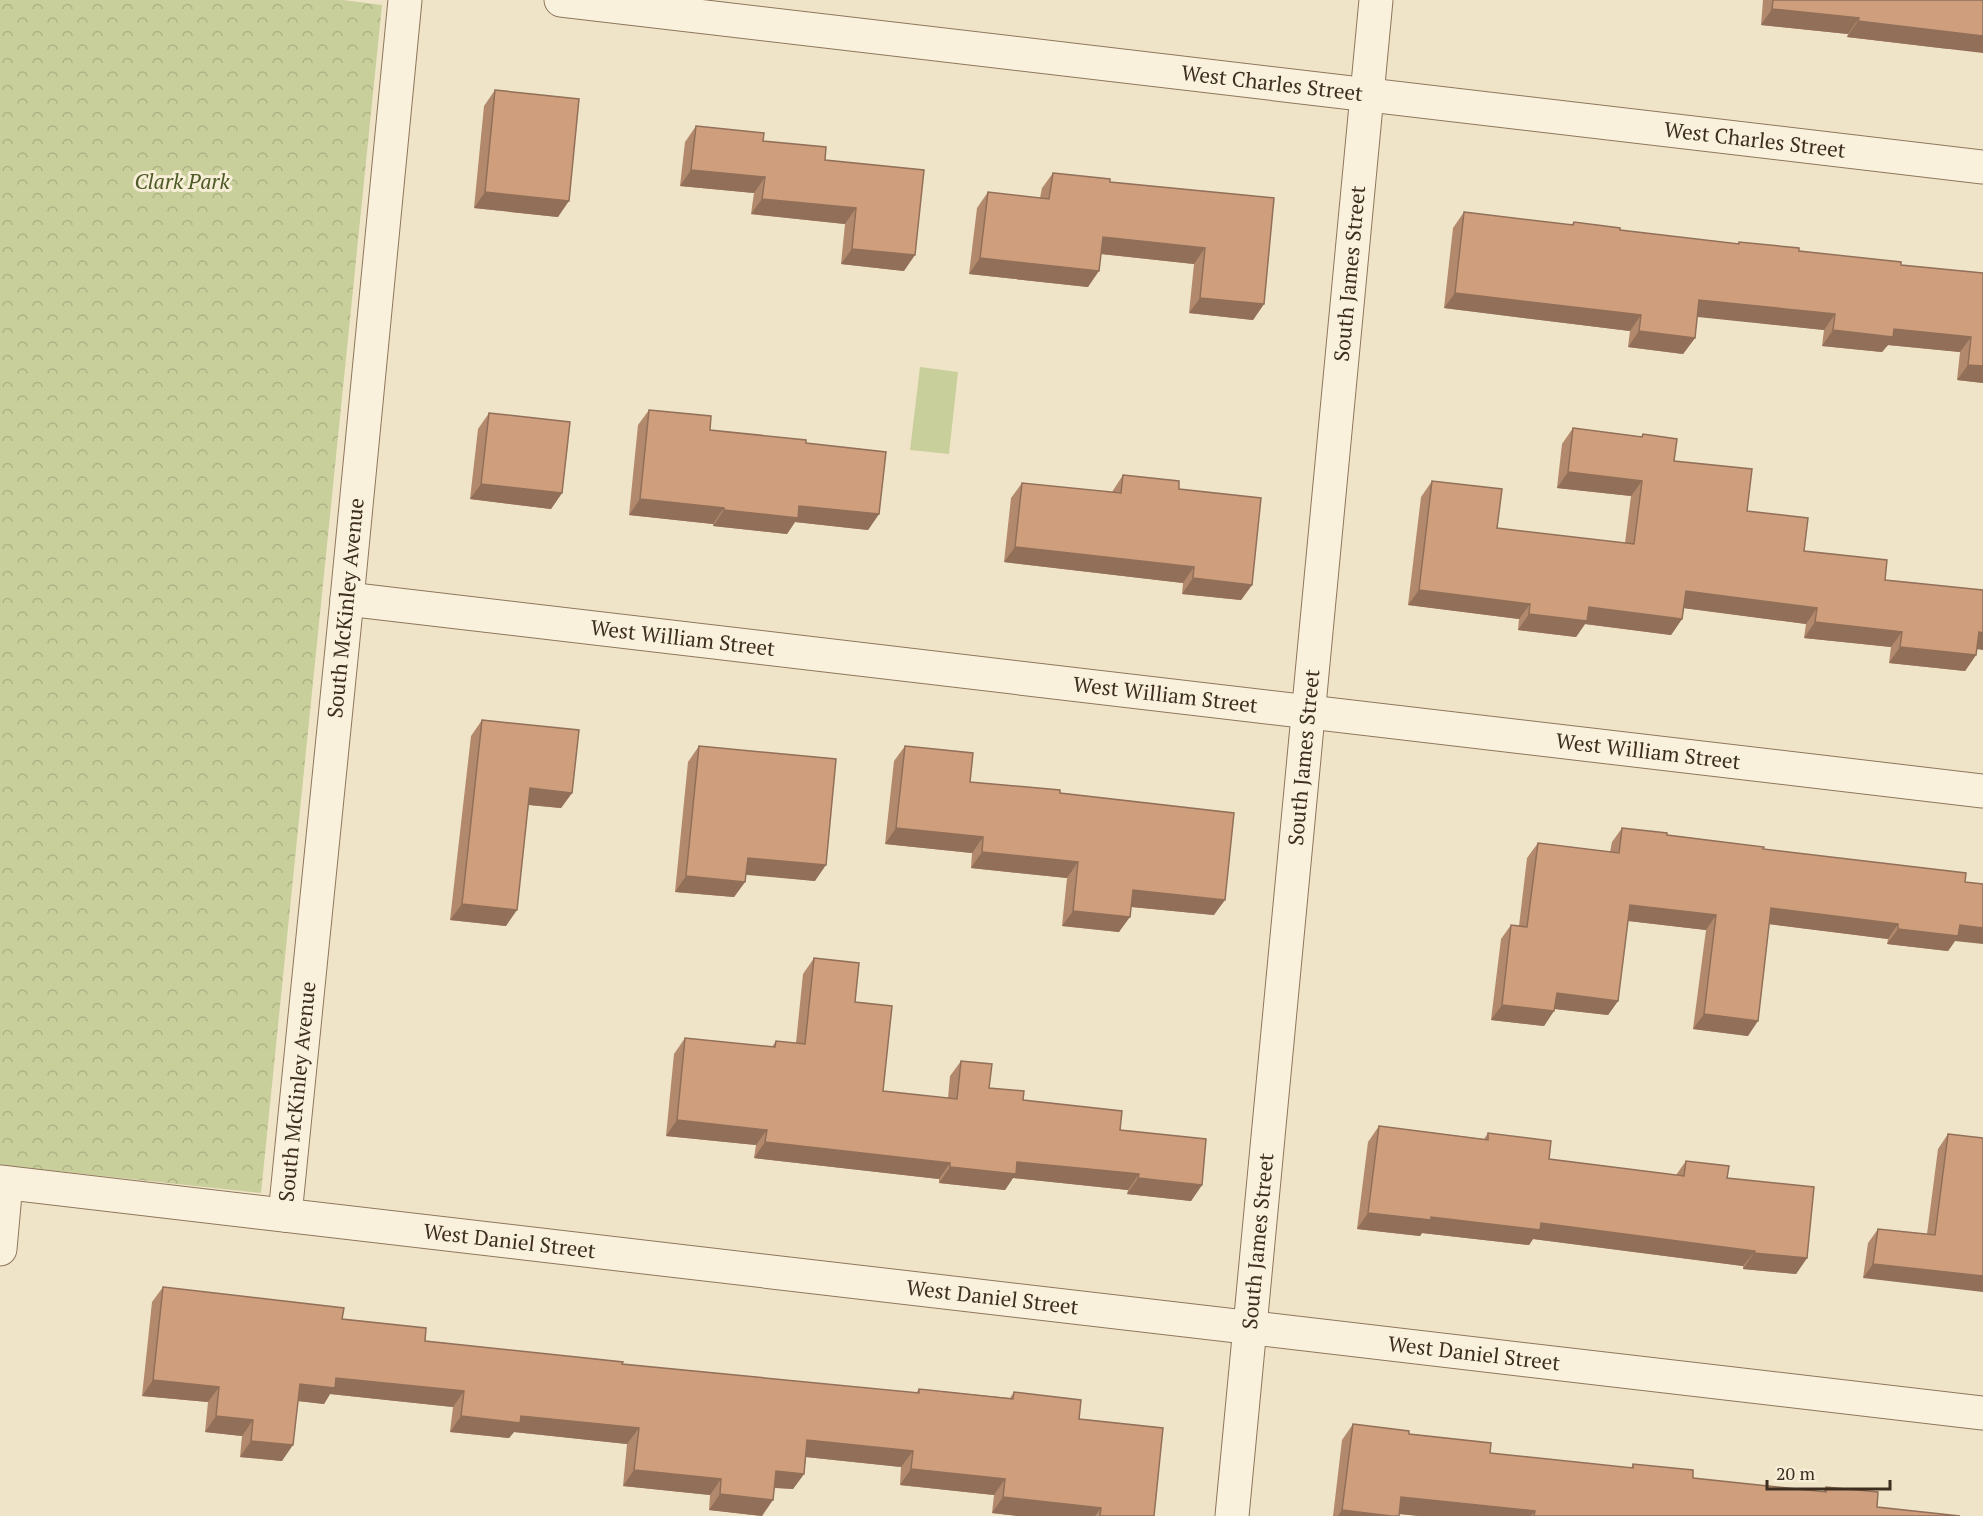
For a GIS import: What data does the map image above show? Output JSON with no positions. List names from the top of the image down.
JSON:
{
  "streets": {
    "street": [
      "West Charles Street",
      "South James Street",
      "South McKinley Avenue",
      "West William Street",
      "West Daniel Street"
    ]
  },
  "crossings": [
    ["West Charles Street", "South James Street"],
    ["South James Street", "West William Street"],
    ["South James Street", "West Daniel Street"],
    ["South McKinley Avenue", "West William Street"],
    ["South McKinley Avenue", "West Daniel Street"]
  ],
  "parks": ["Clark Park"],
  "scale_bar": "20 m"
}
